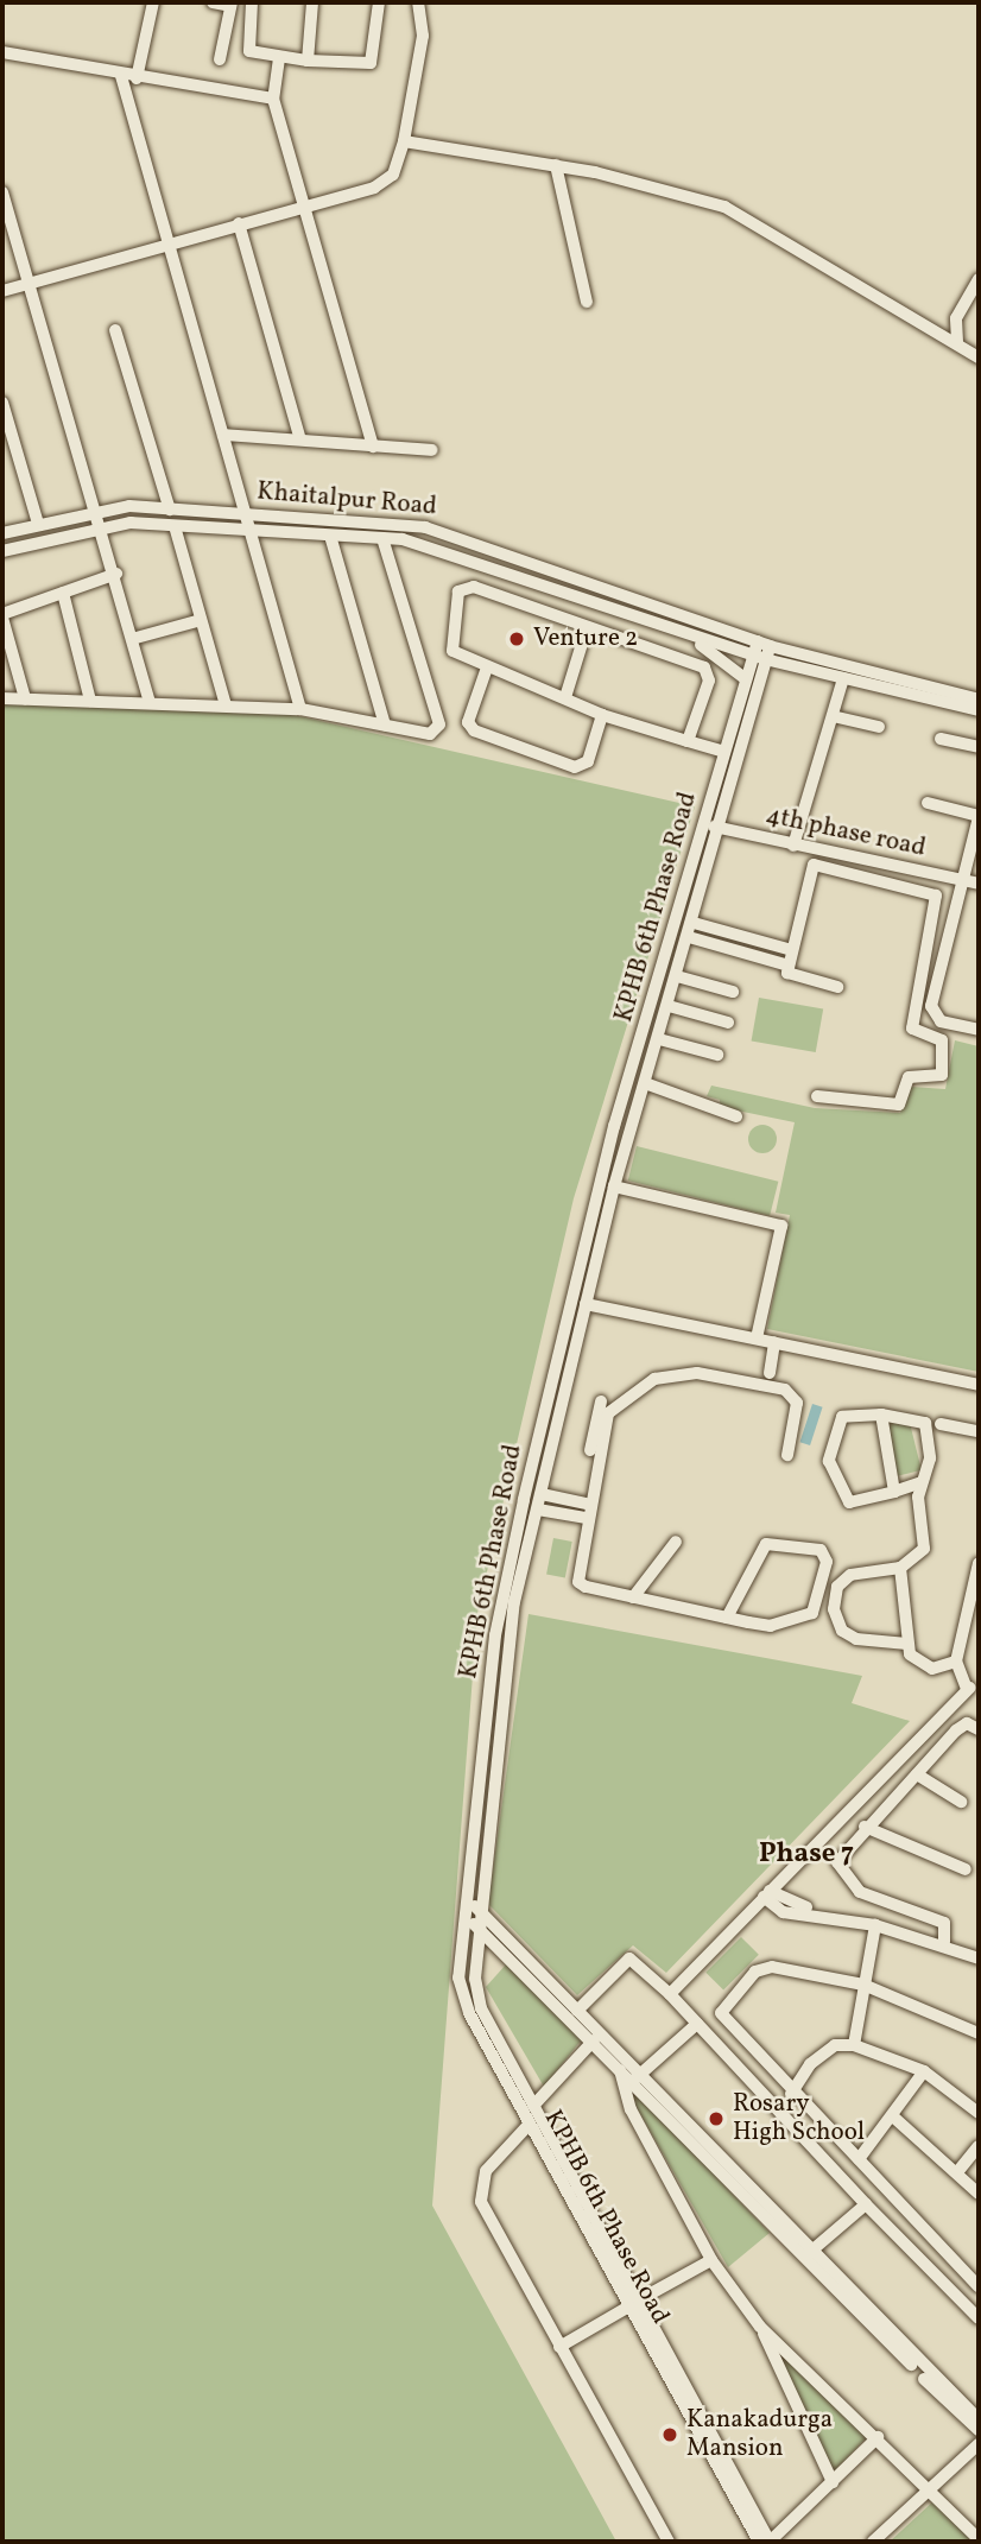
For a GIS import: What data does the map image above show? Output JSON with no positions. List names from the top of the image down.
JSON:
{
  "streets": {
    "street": ["Khaitalpur Road", "4th phase road", "KPHB 6th Phase Road"]
  },
  "crossings": [
    ["Khaitalpur Road", "KPHB 6th Phase Road"],
    ["4th phase road", "KPHB 6th Phase Road"]
  ],
  "districts": ["Phase 7"],
  "places": ["Venture 2", "Rosary High School", "Kanakadurga Mansion"]
}
